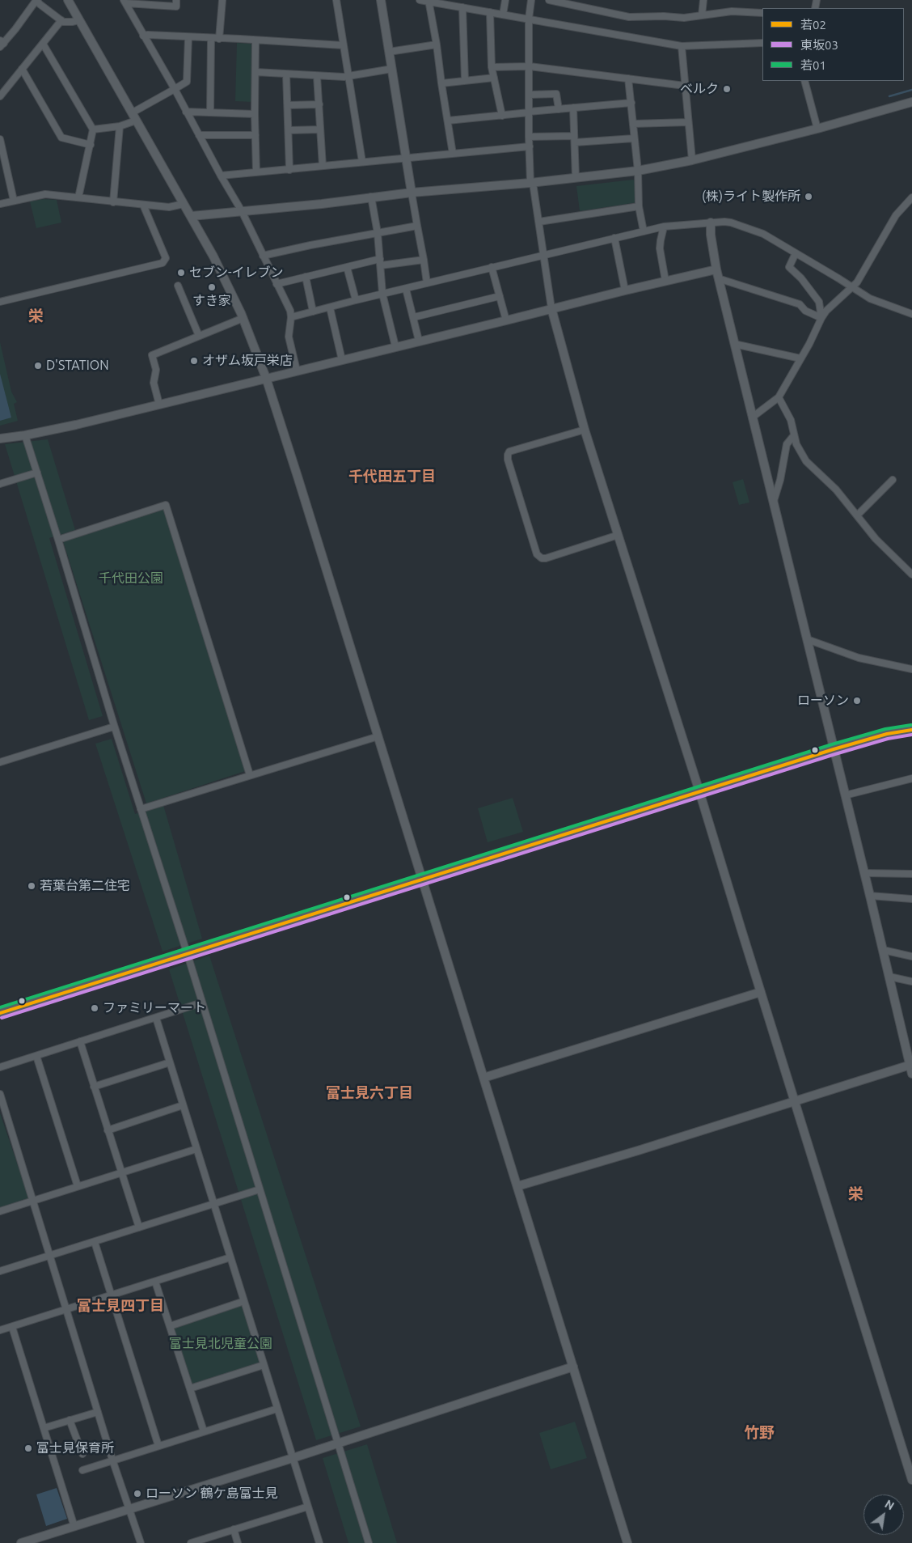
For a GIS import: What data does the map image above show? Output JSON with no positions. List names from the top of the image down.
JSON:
{
  "districts": [
    "栄",
    "千代田五丁目",
    "富士見六丁目",
    "栄",
    "富士見四丁目",
    "竹野"
  ],
  "parks": ["千代田公園", "富士見北児童公園"],
  "places": [
    "ベルク",
    "(株)ライト製作所",
    "セブン-イレブン",
    "すき家",
    "オザム坂戸栄店",
    "D'STATION",
    "ローソン",
    "若葉台第二住宅",
    "ファミリーマート",
    "富士見保育所",
    "ローソン 鶴ケ島富士見"
  ],
  "lines": ["transit line 若01", "transit line 若02", "transit line 東坂03"],
  "legend": ["若02", "東坂03", "若01"],
  "north": "top right"
}
